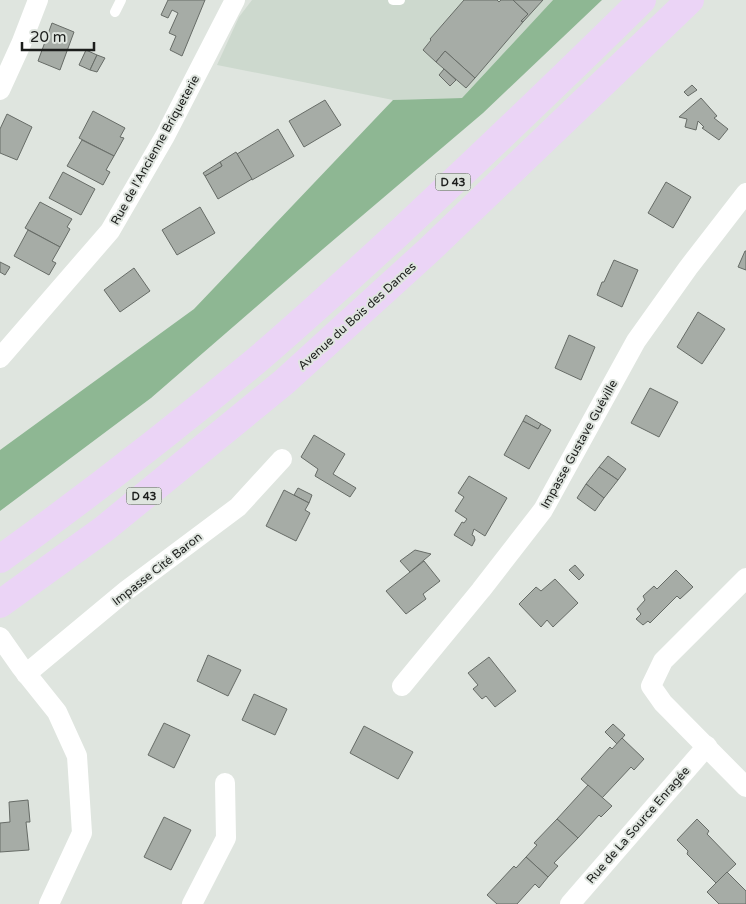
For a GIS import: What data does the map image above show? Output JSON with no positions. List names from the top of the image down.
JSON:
{
  "streets": {
    "highway": ["D 43", "Avenue du Bois des Dames"],
    "street": [
      "Rue de l'Ancienne Briqueterie",
      "Impasse Gustave Guéville",
      "Impasse Cité Baron",
      "Rue de La Source Enragée"
    ]
  },
  "scale_bar": "20 m"
}
